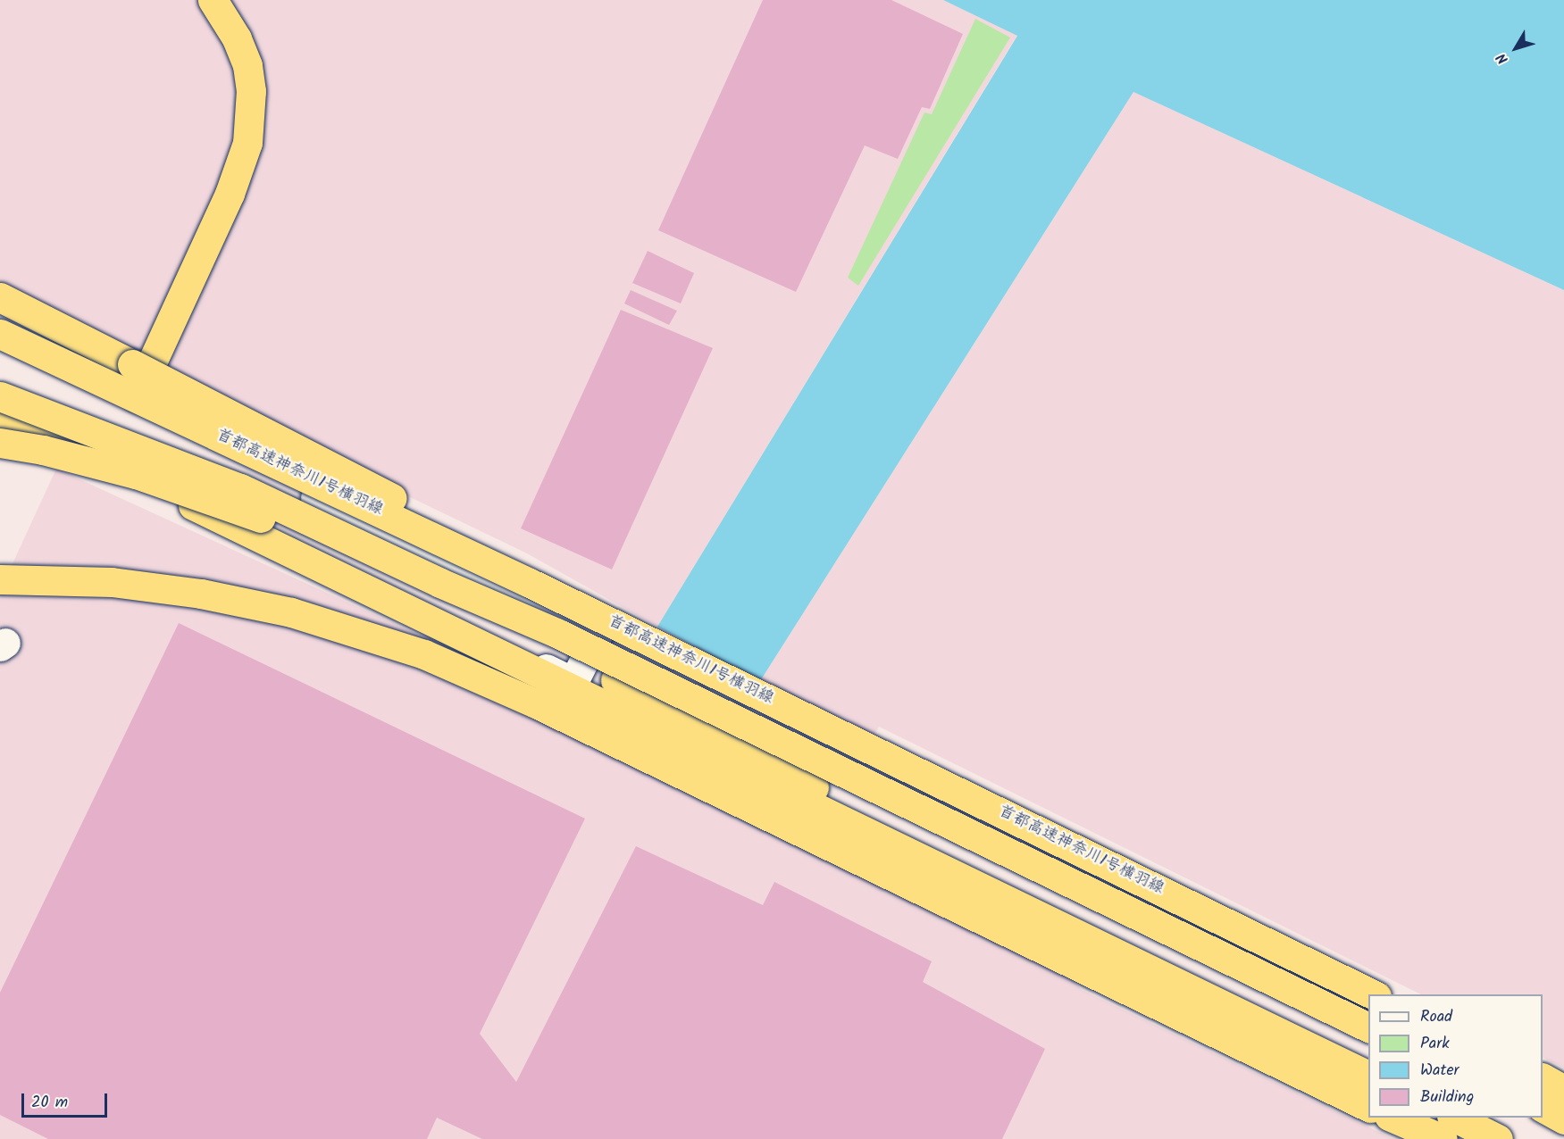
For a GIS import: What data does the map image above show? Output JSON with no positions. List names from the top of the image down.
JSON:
{
  "streets": {
    "highway": ["首都高速神奈川1号横羽線"]
  },
  "legend": [
    "Road",
    "Park",
    "Water",
    "Building"
  ],
  "scale_bar": "20 m",
  "north": "bottom left"
}
